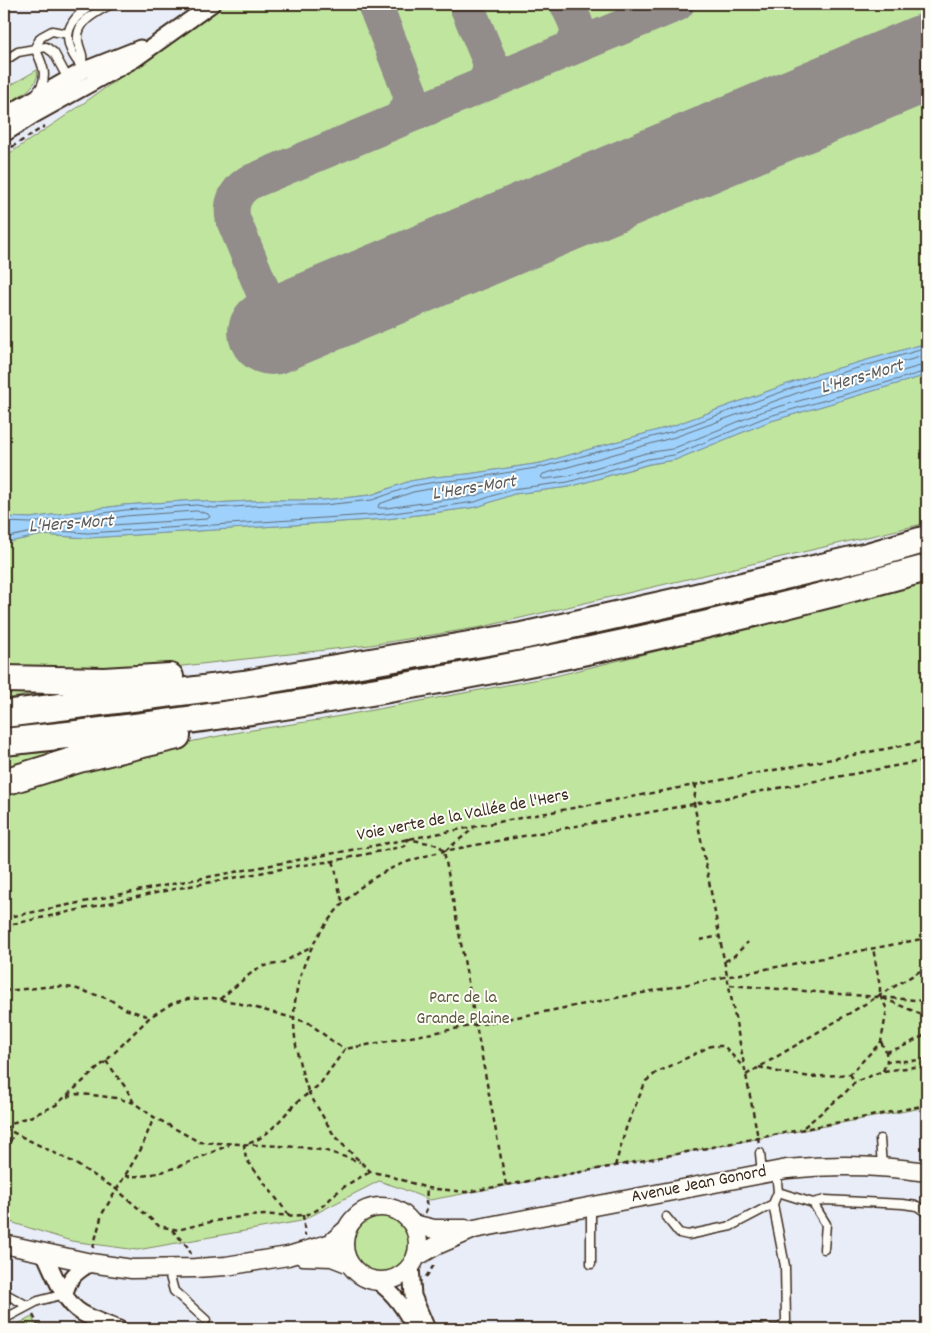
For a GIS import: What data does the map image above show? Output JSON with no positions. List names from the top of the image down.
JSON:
{
  "streets": {
    "street": ["Avenue Jean Gonord"],
    "path": ["Voie verte de la Vallée de l'Hers"]
  },
  "water": ["L'Hers-Mort"],
  "parks": ["Parc de la Grande Plaine"]
}
